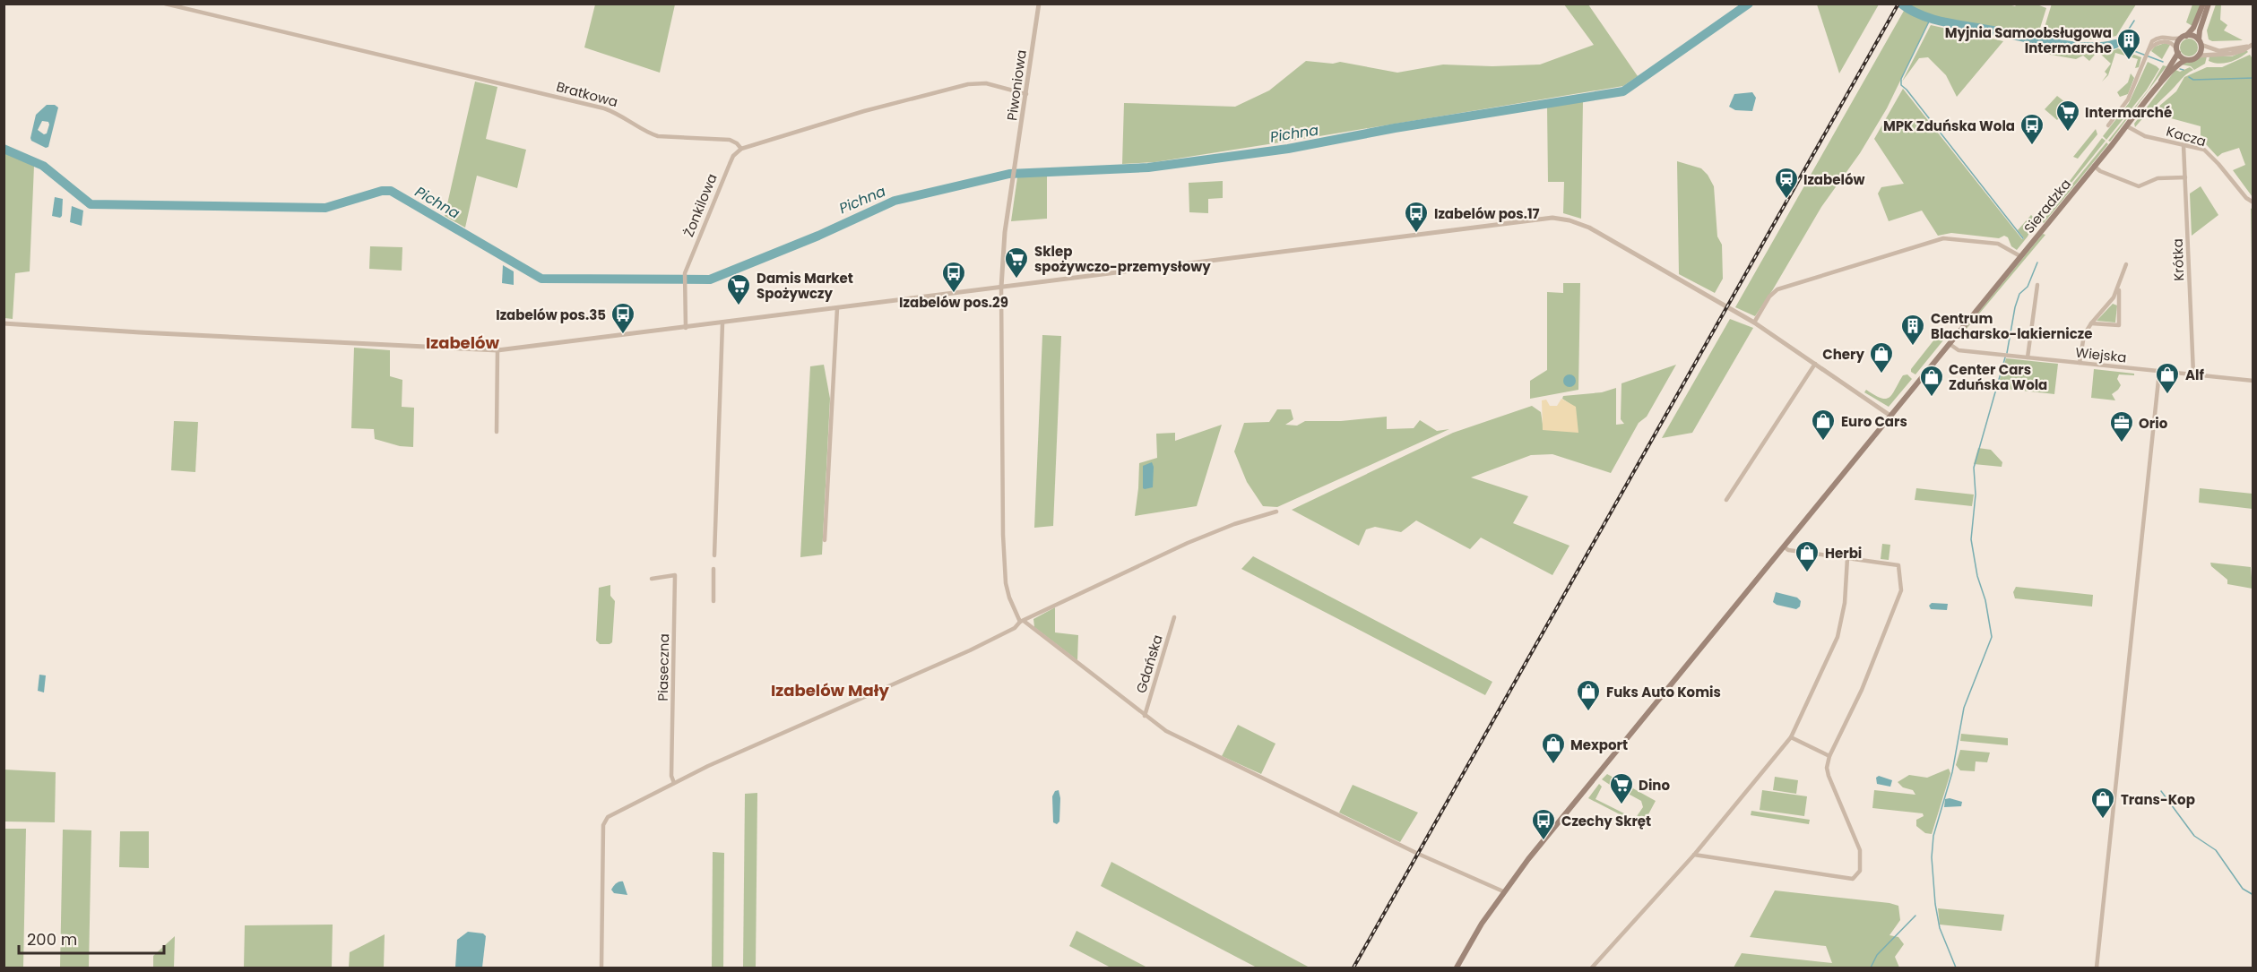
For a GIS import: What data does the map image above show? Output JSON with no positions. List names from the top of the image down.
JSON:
{
  "streets": {
    "main road": ["Sieradzka"],
    "street": [
      "Piwoniowa",
      "Bratkowa",
      "Kacza",
      "Żonkilowa",
      "Krótka",
      "Wiejska",
      "Gdańska",
      "Piaseczna"
    ]
  },
  "crossings": [
    ["Bratkowa", "Żonkilowa"],
    ["Kacza", "Sieradzka"],
    ["Kacza", "Krótka"],
    ["Sieradzka", "Wiejska"],
    ["Krótka", "Wiejska"]
  ],
  "districts": ["Izabelów", "Izabelów Mały"],
  "water": ["Pichna"],
  "places": {
    "building": ["Myjnia Samoobsługowa Intermarche", "Centrum Blacharsko-lakiernicze"],
    "supermarket": [
      "Intermarché",
      "Sklep spożywczo-przemysłowy",
      "Damis Market Spożywczy",
      "Dino"
    ],
    "bus stop": [
      "MPK Zduńska Wola",
      "Izabelów pos.17",
      "Izabelów pos.29",
      "Izabelów pos.35",
      "Czechy Skręt"
    ],
    "station": ["Izabelów"],
    "shop": [
      "Chery",
      "Alf",
      "Center Cars Zduńska Wola",
      "Euro Cars",
      "Herbi",
      "Fuks Auto Komis",
      "Mexport",
      "Trans-Kop"
    ],
    "office": ["Orio"]
  },
  "scale_bar": "200 m"
}
